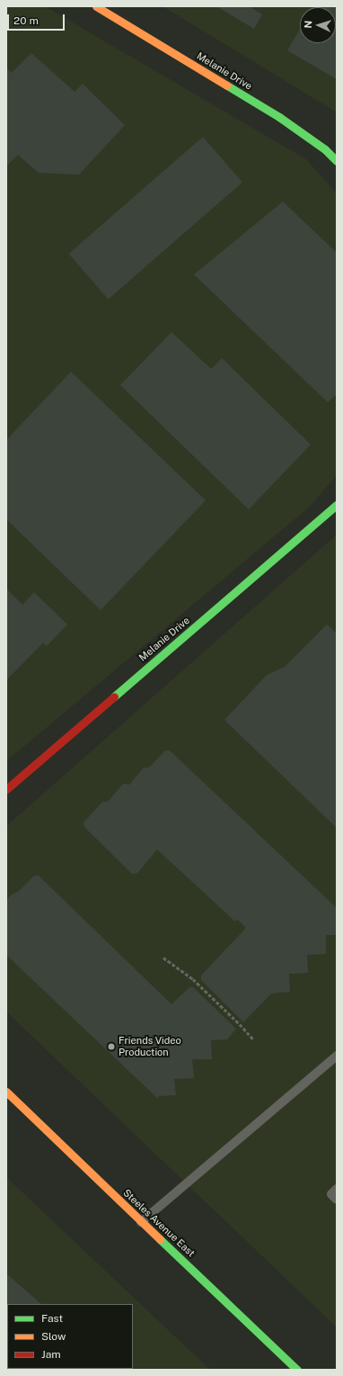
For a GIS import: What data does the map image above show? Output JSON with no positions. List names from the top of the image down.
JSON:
{
  "streets": {
    "street": ["Melanie Drive", "Steeles Avenue East"]
  },
  "places": ["Friends Video Production"],
  "legend": ["Fast", "Slow", "Jam"],
  "scale_bar": "20 m",
  "north": "left"
}
